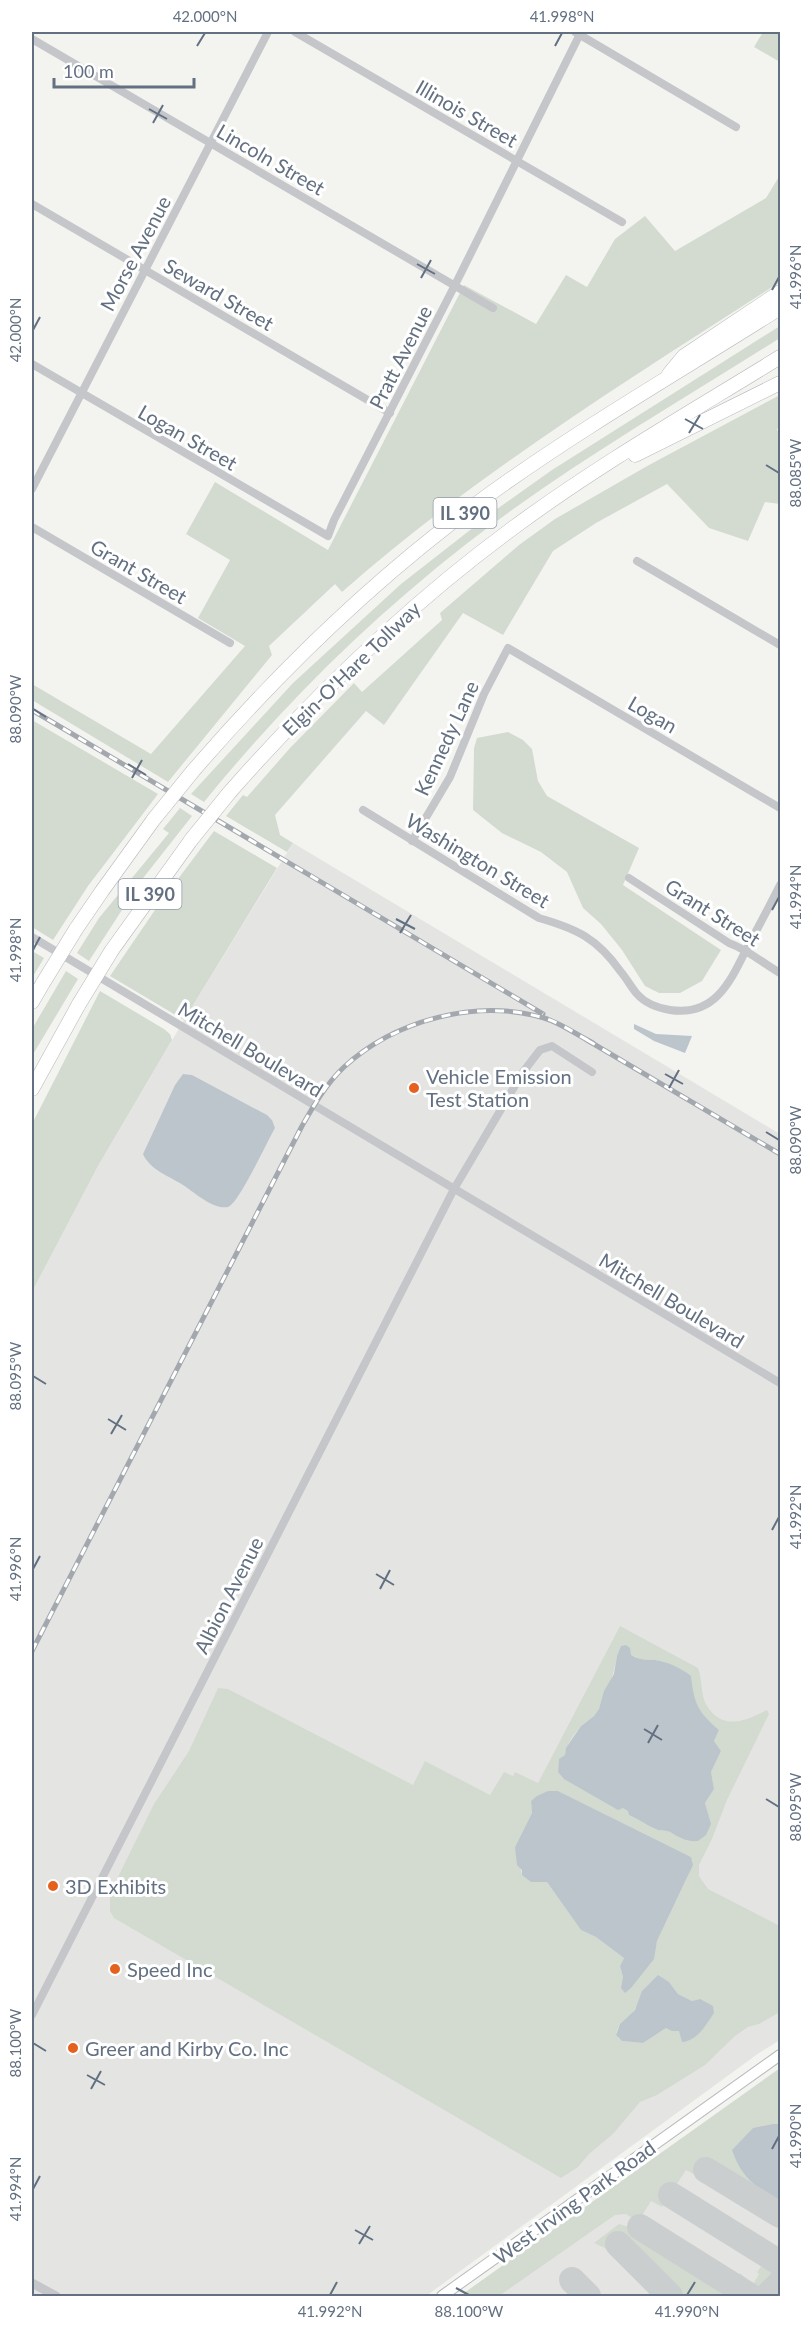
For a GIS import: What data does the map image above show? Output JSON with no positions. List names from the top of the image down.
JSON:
{
  "streets": {
    "highway": ["IL 390", "Elgin-O'Hare Tollway"],
    "main road": ["West Irving Park Road"],
    "street": [
      "Illinois Street",
      "Lincoln Street",
      "Morse Avenue",
      "Seward Street",
      "Pratt Avenue",
      "Logan Street",
      "Grant Street",
      "Logan",
      "Kennedy Lane",
      "Washington Street",
      "Mitchell Boulevard",
      "Albion Avenue"
    ]
  },
  "crossings": [
    ["Illinois Street", "Pratt Avenue"],
    ["Lincoln Street", "Morse Avenue"],
    ["Lincoln Street", "Pratt Avenue"],
    ["Morse Avenue", "Seward Street"],
    ["Morse Avenue", "Logan Street"],
    ["Seward Street", "Pratt Avenue"],
    ["Pratt Avenue", "Logan Street"],
    ["Grant Street", "Washington Street"],
    ["Logan", "Kennedy Lane"],
    ["Kennedy Lane", "Washington Street"],
    ["Mitchell Boulevard", "Albion Avenue"]
  ],
  "places": [
    "Vehicle Emission Test Station",
    "3D Exhibits",
    "Speed Inc",
    "Greer and Kirby Co. Inc"
  ],
  "scale_bar": "100 m",
  "coordinates": [
    "42.000°N",
    "41.998°N",
    "41.996°N",
    "88.085°W",
    "88.090°W",
    "41.994°N",
    "88.095°W",
    "41.992°N",
    "88.100°W",
    "41.990°N"
  ]
}
